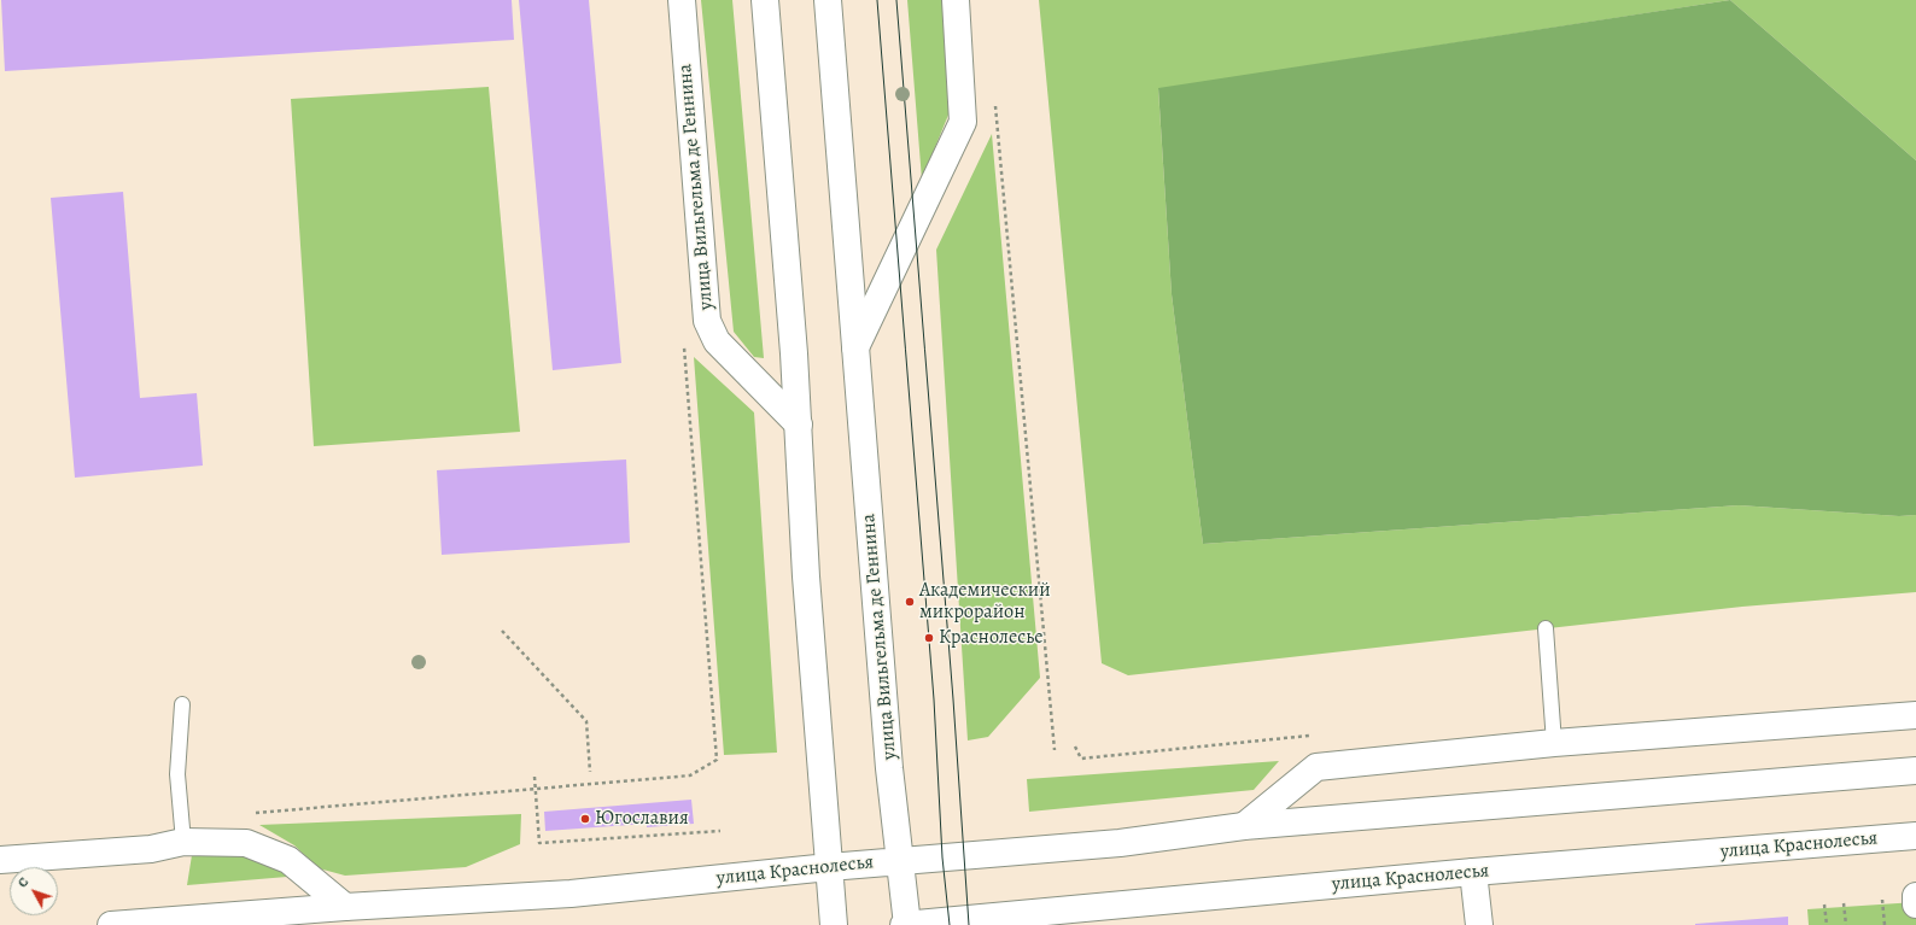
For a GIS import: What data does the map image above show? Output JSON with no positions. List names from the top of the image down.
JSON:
{
  "streets": {
    "street": ["улица Вильгельма де Геннина", "улица Краснолесья"]
  },
  "crossings": [
    ["улица Вильгельма де Геннина", "улица Краснолесья"]
  ],
  "places": ["Академический микрорайон", "Краснолесье", "Югославия"],
  "north": "top left"
}
